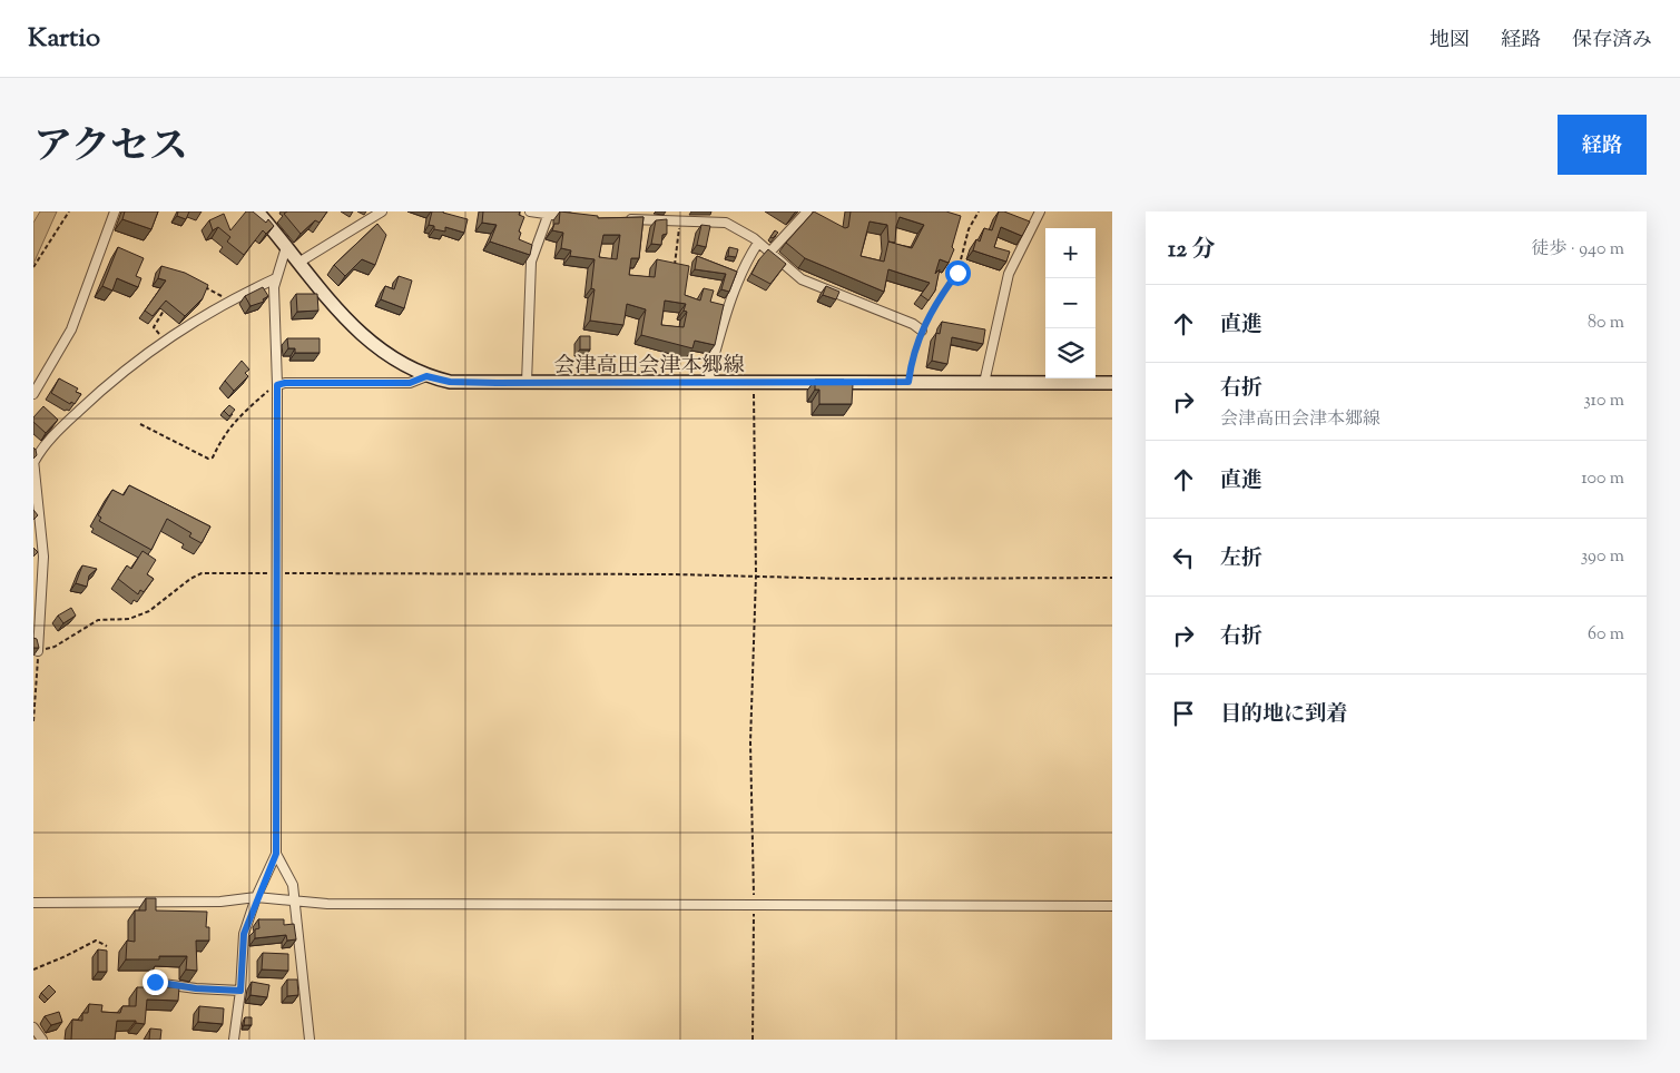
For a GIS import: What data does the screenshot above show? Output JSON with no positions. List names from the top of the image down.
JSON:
{
  "streets": {
    "main road": ["会津高田会津本郷線"]
  },
  "page": {
    "header": "Kartio",
    "nav": ["地図", "経路", "保存済み"],
    "title": "アクセス",
    "buttons": "経路",
    "heading": ["12 分", "徒歩 · 940 m"],
    "map_buttons": ["+", "−"],
    "list": [
      ["直進", "80 m"],
      ["右折", "会津高田会津本郷線", "310 m"],
      ["直進", "100 m"],
      ["左折", "390 m"],
      ["右折", "60 m"],
      "目的地に到着"
    ]
  }
}
